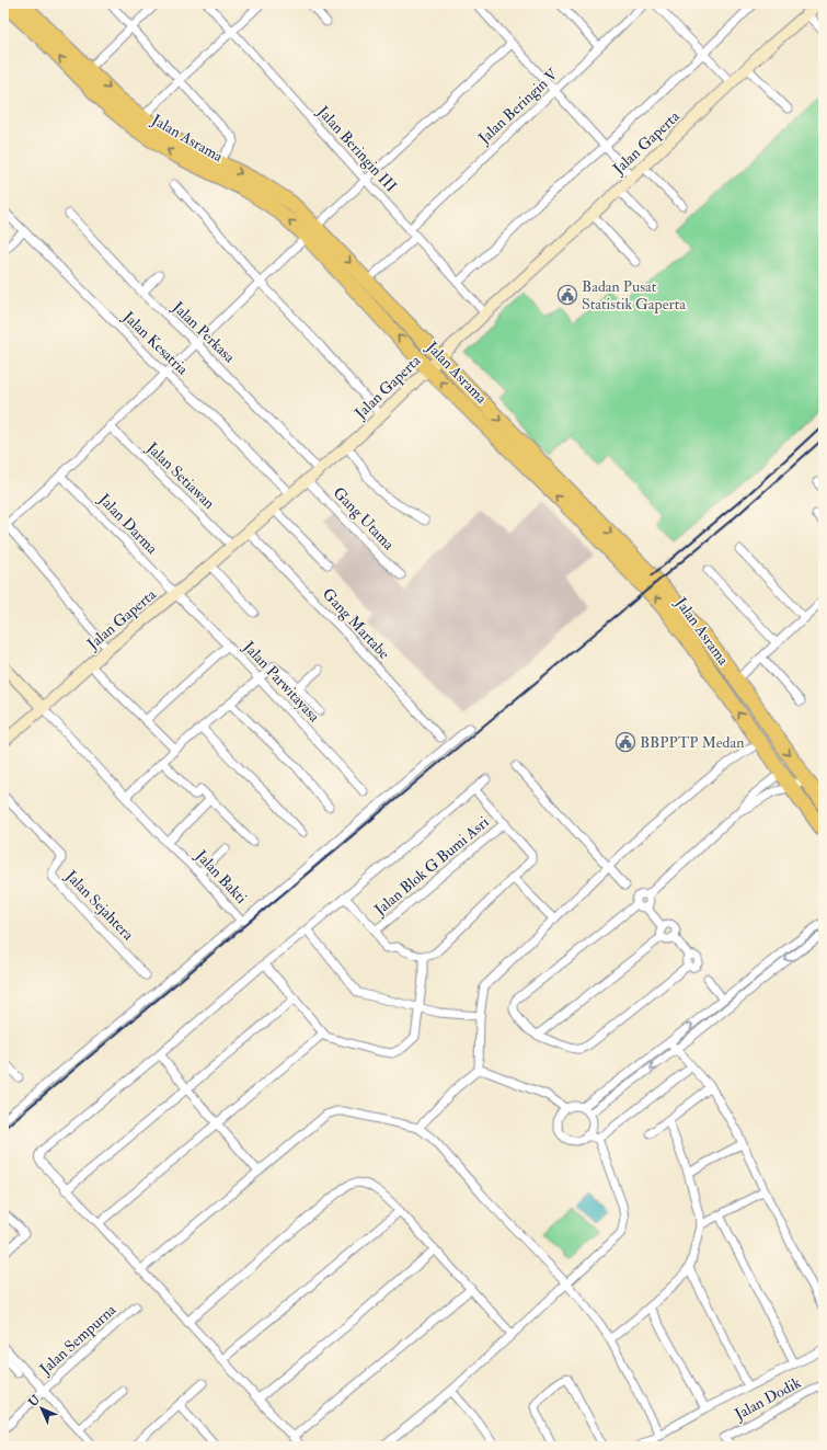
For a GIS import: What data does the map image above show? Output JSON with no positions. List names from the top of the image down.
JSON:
{
  "streets": {
    "highway": ["Jalan Asrama"],
    "street": [
      "Jalan Beringin V",
      "Jalan Gaperta",
      "Jalan Beringin III",
      "Jalan Perkasa",
      "Jalan Kesatria",
      "Jalan Setiawan",
      "Gang Utama",
      "Jalan Darma",
      "Gang Martabe",
      "Jalan Parwitayasa",
      "Jalan Blok G Bumi Asri",
      "Jalan Bakti",
      "Jalan Sejahtera",
      "Jalan Sempurna",
      "Jalan Dodik"
    ]
  },
  "crossings": [
    ["Jalan Beringin V", "Jalan Beringin III"],
    ["Jalan Asrama", "Jalan Gaperta"],
    ["Jalan Gaperta", "Jalan Beringin III"],
    ["Jalan Gaperta", "Jalan Perkasa"],
    ["Jalan Gaperta", "Jalan Kesatria"],
    ["Jalan Gaperta", "Jalan Setiawan"],
    ["Jalan Gaperta", "Gang Utama"],
    ["Jalan Gaperta", "Jalan Darma"],
    ["Jalan Gaperta", "Gang Martabe"],
    ["Jalan Gaperta", "Jalan Parwitayasa"],
    ["Jalan Gaperta", "Jalan Bakti"],
    ["Jalan Darma", "Jalan Parwitayasa"]
  ],
  "places": {
    "public building": ["Badan Pusat Statistik Gaperta", "BBPPTP Medan"]
  },
  "north": "top left"
}
